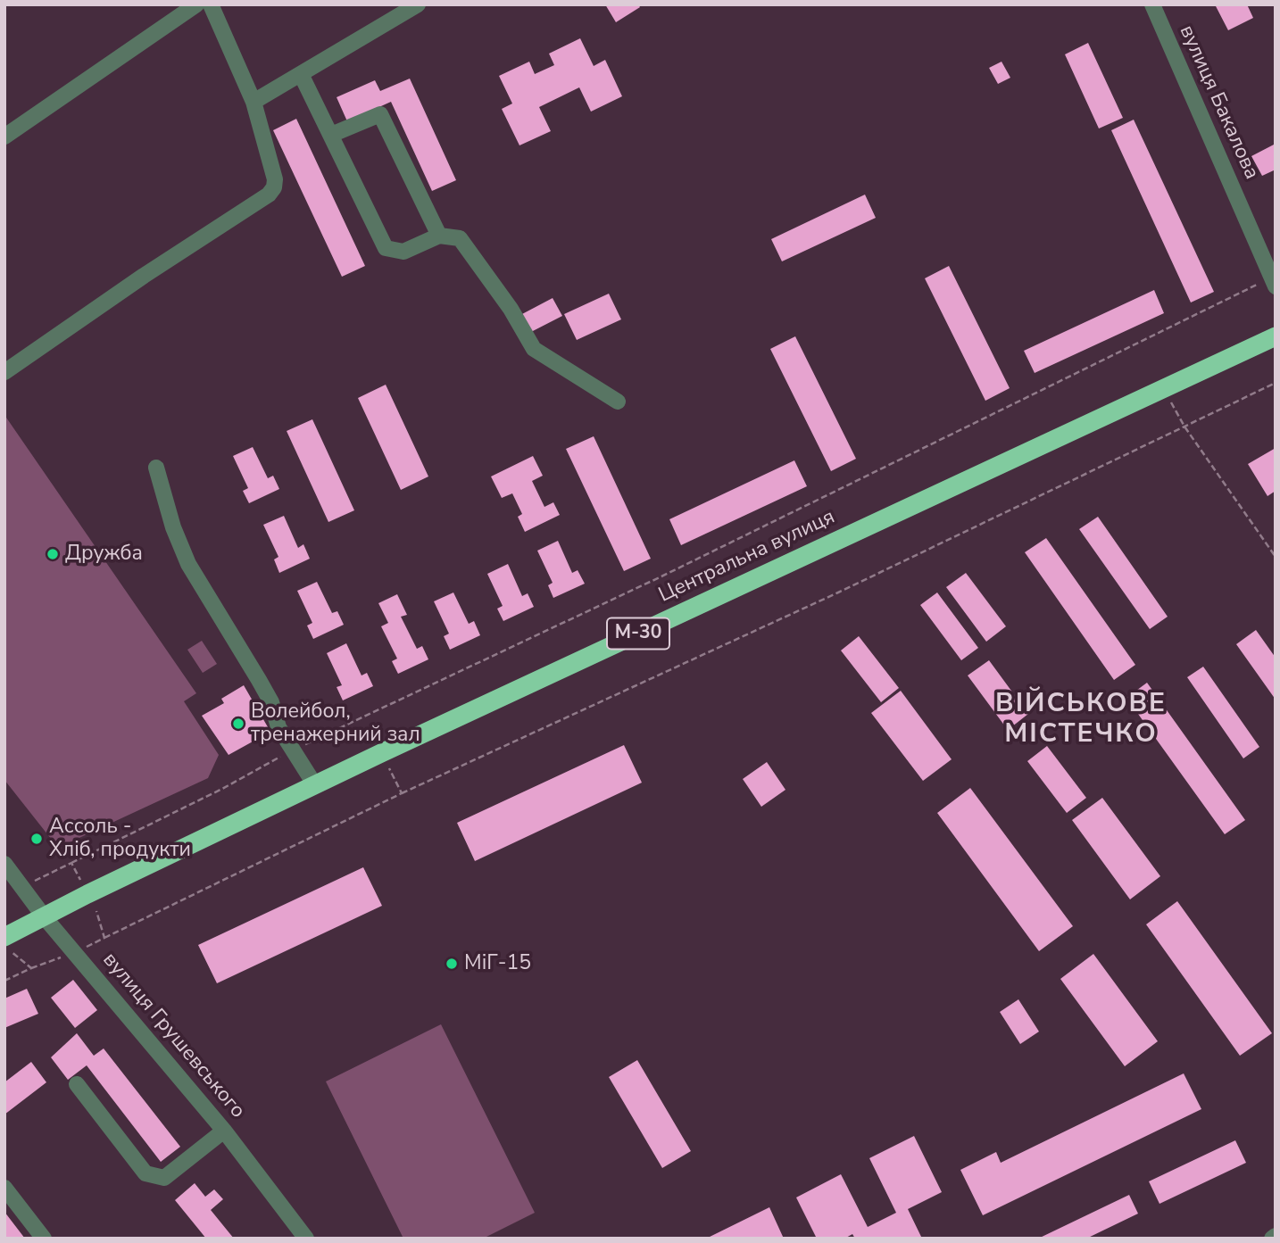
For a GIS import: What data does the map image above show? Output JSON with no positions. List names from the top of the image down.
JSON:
{
  "streets": {
    "highway": ["Центральна вулиця", "М-30"],
    "street": ["вулиця Бакалова", "вулиця Грушевського"]
  },
  "crossings": [
    ["Центральна вулиця", "вулиця Грушевського"]
  ],
  "districts": ["ВІЙСЬКОВЕ МІСТЕЧКО"],
  "places": [
    "Дружба",
    "Волейбол, тренажерний зал",
    "Ассоль - Хліб, продукти",
    "МіГ-15"
  ]
}
